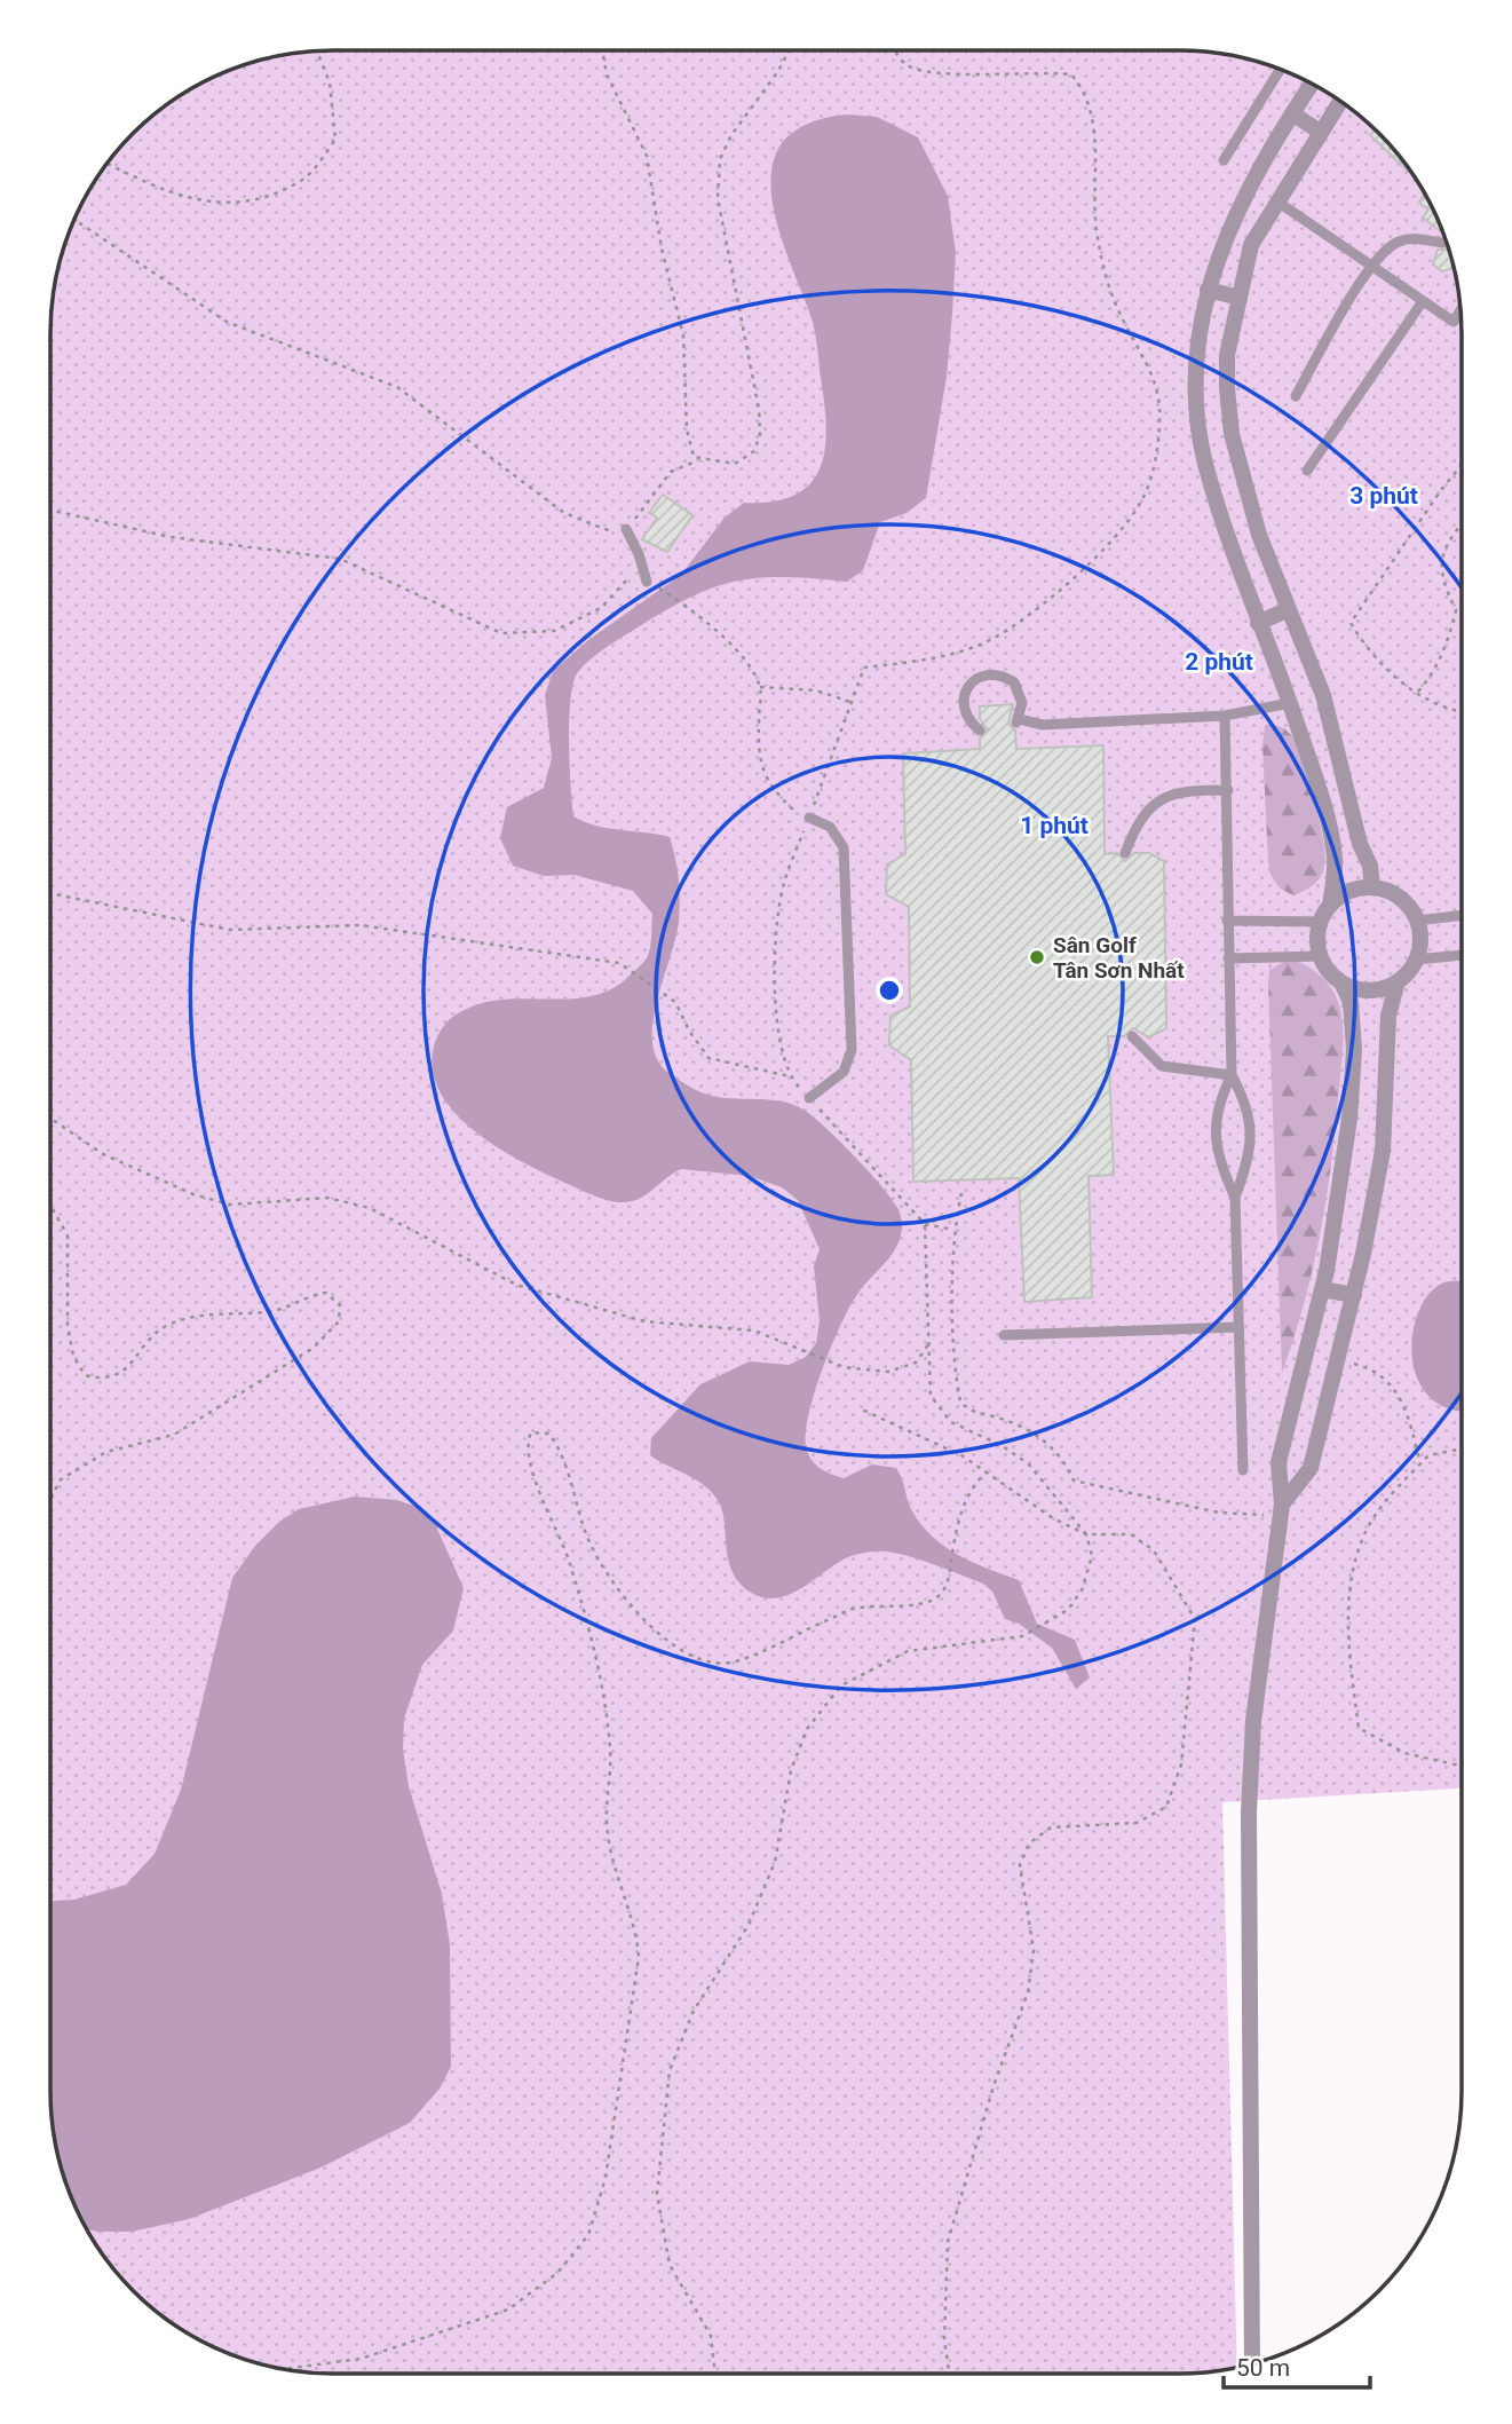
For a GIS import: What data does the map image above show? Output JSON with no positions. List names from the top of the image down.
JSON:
{
  "places": ["Sân Golf Tân Sơn Nhất"],
  "scale_bar": "50 m",
  "rings": ["3 phút", "2 phút", "1 phút"]
}
